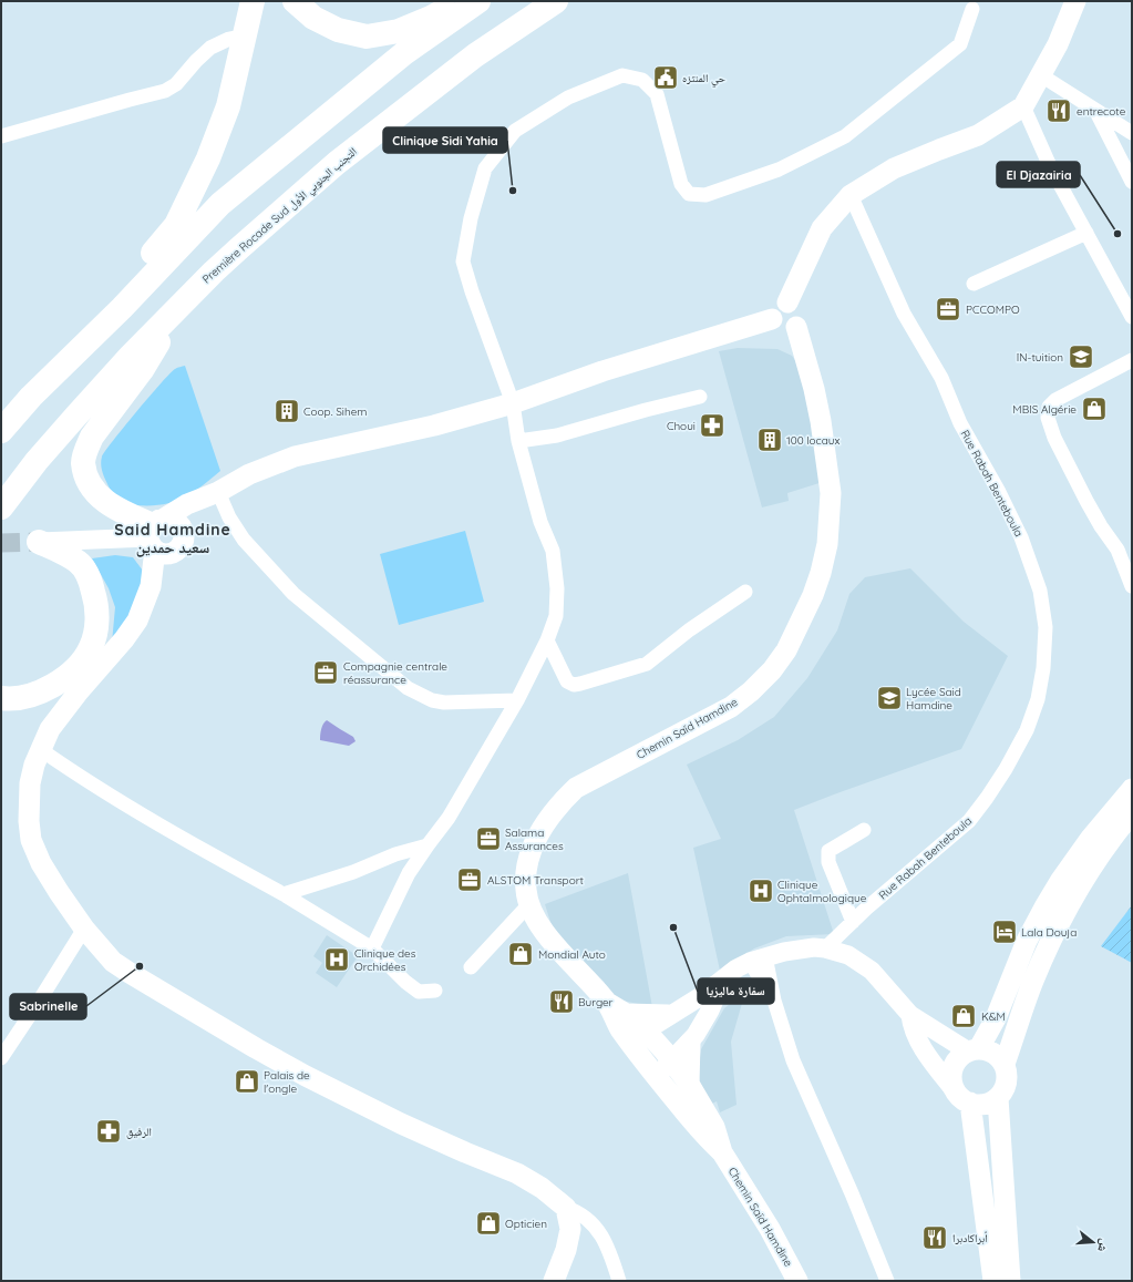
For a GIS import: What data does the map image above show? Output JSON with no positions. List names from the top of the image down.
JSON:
{
  "streets": {
    "highway": ["Première Rocade Sud التجنب الجنوبي الأول"],
    "main road": ["Chemin Saïd Hamdine"],
    "street": ["Rue Rabah Benteboula"]
  },
  "districts": ["Said Hamdine سعيد حمدين"],
  "places": {
    "public building": ["حي المنتزه"],
    "restaurant": ["entrecote", "Burger", "أبراكادبرا"],
    "other": [
      "Clinique Sidi Yahia",
      "El Djazairia",
      "سفارة ماليزيا",
      "Sabrinelle"
    ],
    "office": [
      "PCCOMPO",
      "Compagnie centrale réassurance",
      "Salama Assurances",
      "ALSTOM Transport"
    ],
    "school or university": ["IN-tuition", "Lycée Said Hamdine"],
    "shop": [
      "MBIS Algérie",
      "Mondial Auto",
      "K&M",
      "Palais de l'ongle",
      "Opticien"
    ],
    "building": ["Coop. Sihem", "100 locaux"],
    "pharmacy": ["Choui", "الرفيق"],
    "hospital": ["Clinique Ophtalmologique", "Clinique des Orchidées"],
    "hotel": ["Lala Douja"]
  },
  "north": "right"
}
